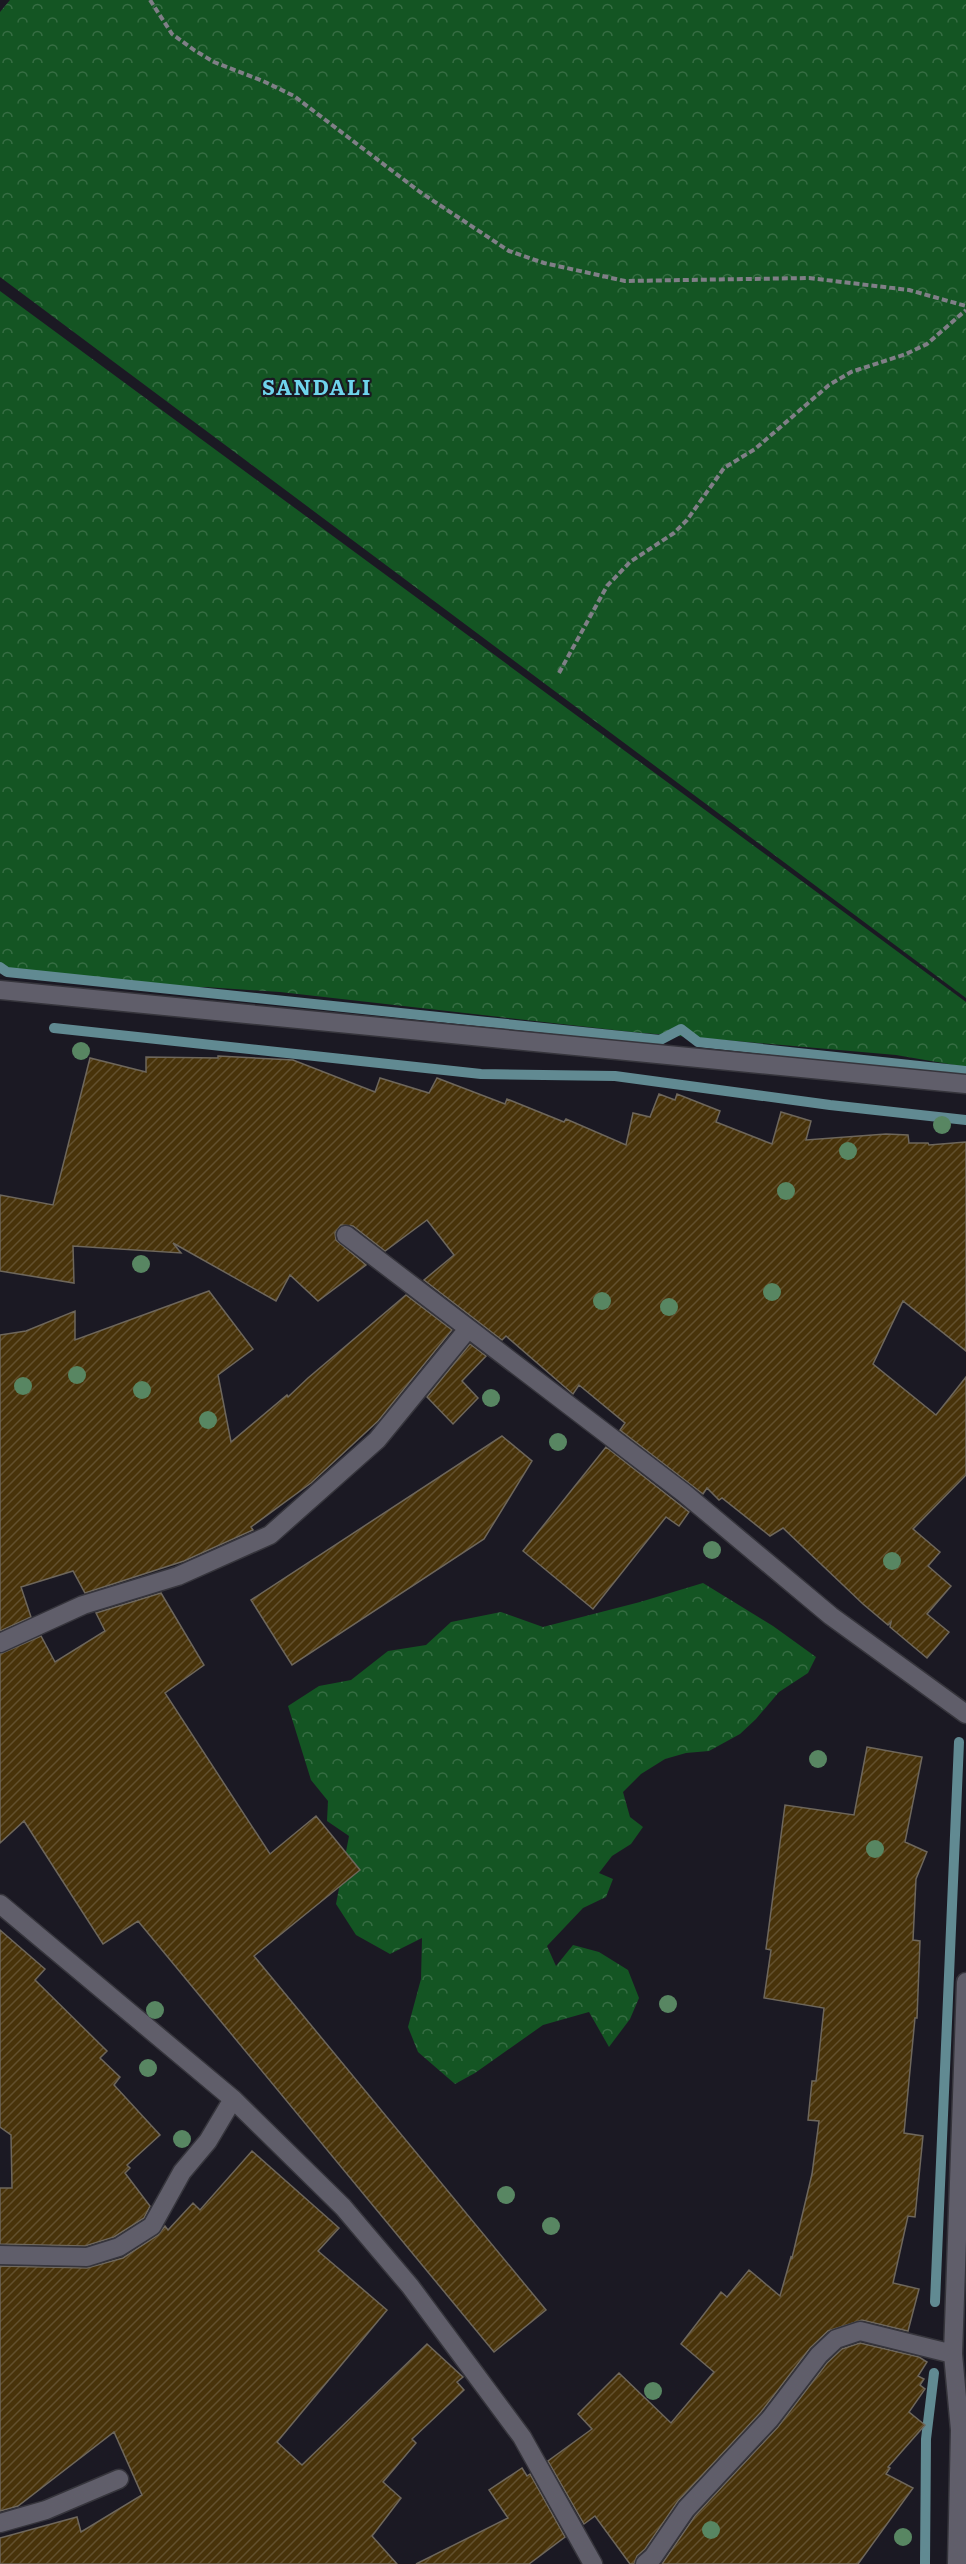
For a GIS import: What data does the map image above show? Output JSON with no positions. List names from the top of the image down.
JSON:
{
  "districts": ["SANDALI"]
}
